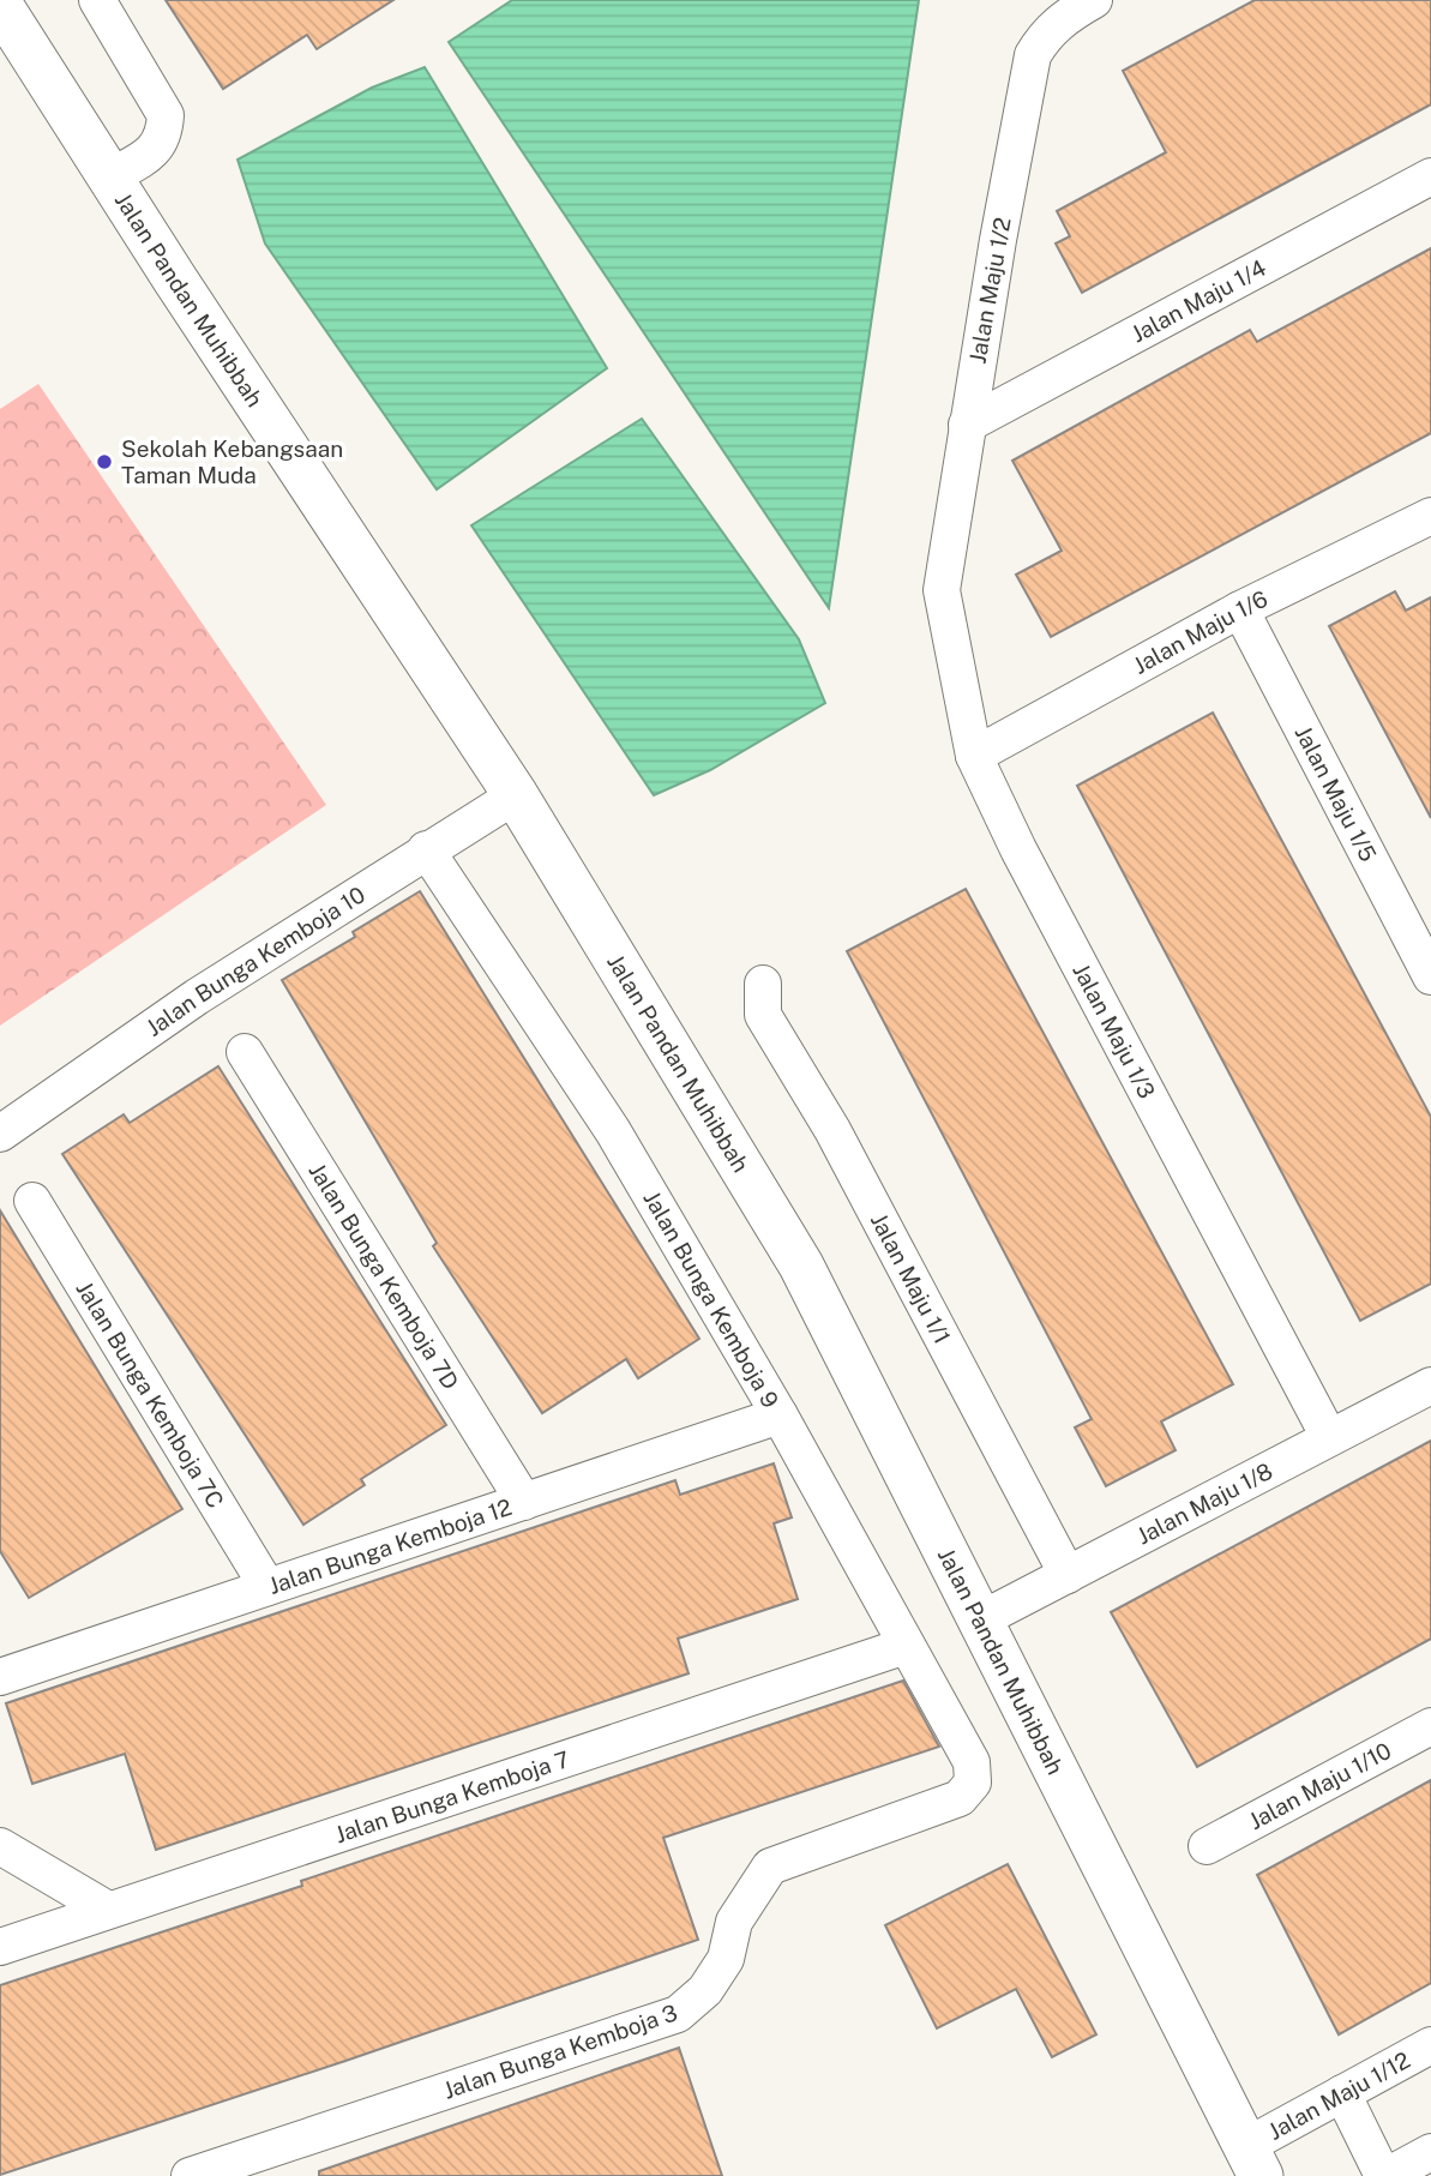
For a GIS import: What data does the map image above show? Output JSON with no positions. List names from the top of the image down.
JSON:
{
  "streets": {
    "street": [
      "Jalan Maju 1/2",
      "Jalan Pandan Muhibbah",
      "Jalan Maju 1/4",
      "Jalan Maju 1/6",
      "Jalan Maju 1/5",
      "Jalan Bunga Kemboja 10",
      "Jalan Maju 1/3",
      "Jalan Bunga Kemboja 7D",
      "Jalan Maju 1/1",
      "Jalan Bunga Kemboja 9",
      "Jalan Bunga Kemboja 7C",
      "Jalan Maju 1/8",
      "Jalan Bunga Kemboja 12",
      "Jalan Maju 1/10",
      "Jalan Bunga Kemboja 7",
      "Jalan Bunga Kemboja 3",
      "Jalan Maju 1/12"
    ]
  },
  "crossings": [
    ["Jalan Maju 1/2", "Jalan Maju 1/4"],
    ["Jalan Maju 1/2", "Jalan Maju 1/3"],
    ["Jalan Pandan Muhibbah", "Jalan Bunga Kemboja 10"],
    ["Jalan Pandan Muhibbah", "Jalan Maju 1/8"],
    ["Jalan Pandan Muhibbah", "Jalan Maju 1/12"],
    ["Jalan Maju 1/6", "Jalan Maju 1/5"],
    ["Jalan Maju 1/6", "Jalan Maju 1/3"],
    ["Jalan Bunga Kemboja 10", "Jalan Bunga Kemboja 9"],
    ["Jalan Maju 1/3", "Jalan Maju 1/8"],
    ["Jalan Bunga Kemboja 7D", "Jalan Bunga Kemboja 12"],
    ["Jalan Maju 1/1", "Jalan Maju 1/8"],
    ["Jalan Bunga Kemboja 9", "Jalan Bunga Kemboja 12"],
    ["Jalan Bunga Kemboja 9", "Jalan Bunga Kemboja 7"],
    ["Jalan Bunga Kemboja 9", "Jalan Bunga Kemboja 3"],
    ["Jalan Bunga Kemboja 7C", "Jalan Bunga Kemboja 12"]
  ],
  "places": ["Sekolah Kebangsaan Taman Muda"]
}
